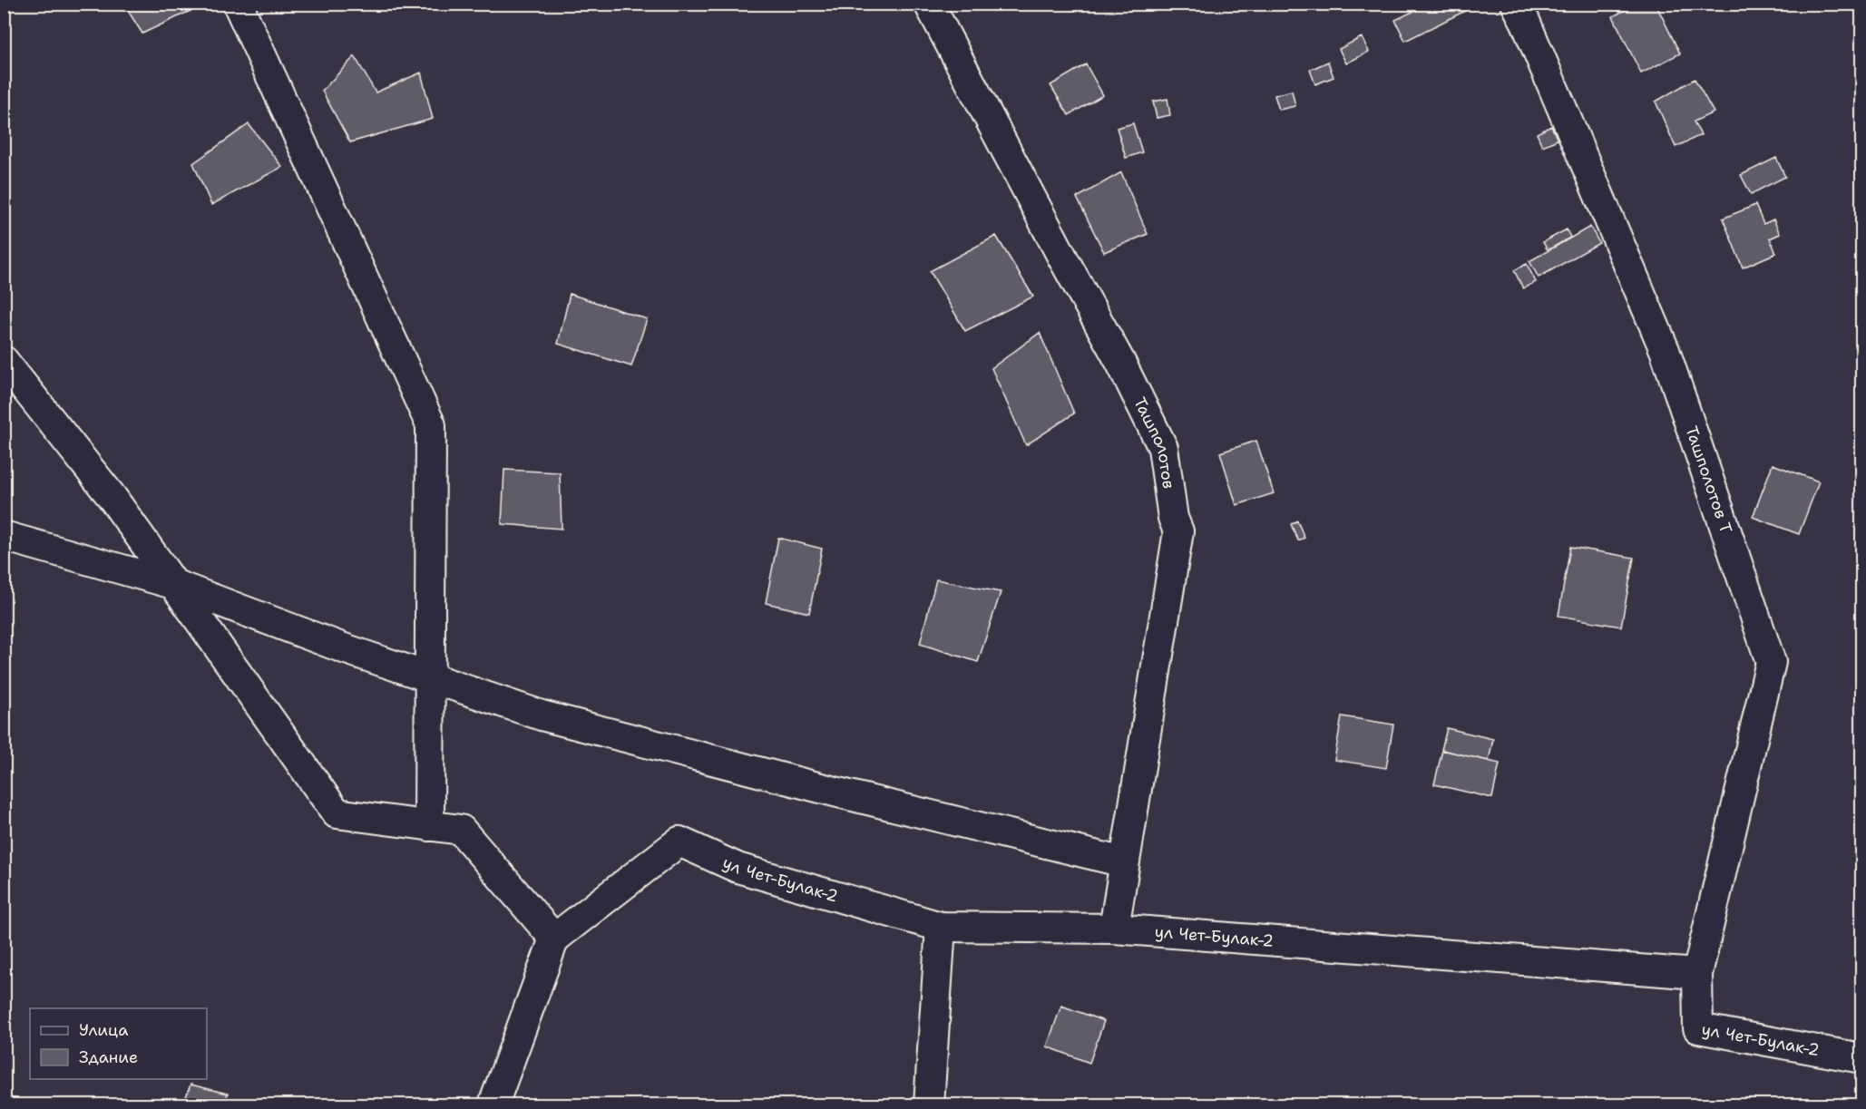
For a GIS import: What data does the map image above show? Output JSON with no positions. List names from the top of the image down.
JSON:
{
  "streets": {
    "street": ["Ташполотов", "Ташполотов Т", "ул Чет-Булак-2"]
  },
  "crossings": [
    ["Ташполотов", "ул Чет-Булак-2"],
    ["Ташполотов Т", "ул Чет-Булак-2"]
  ],
  "legend": ["Улица", "Здание"]
}
